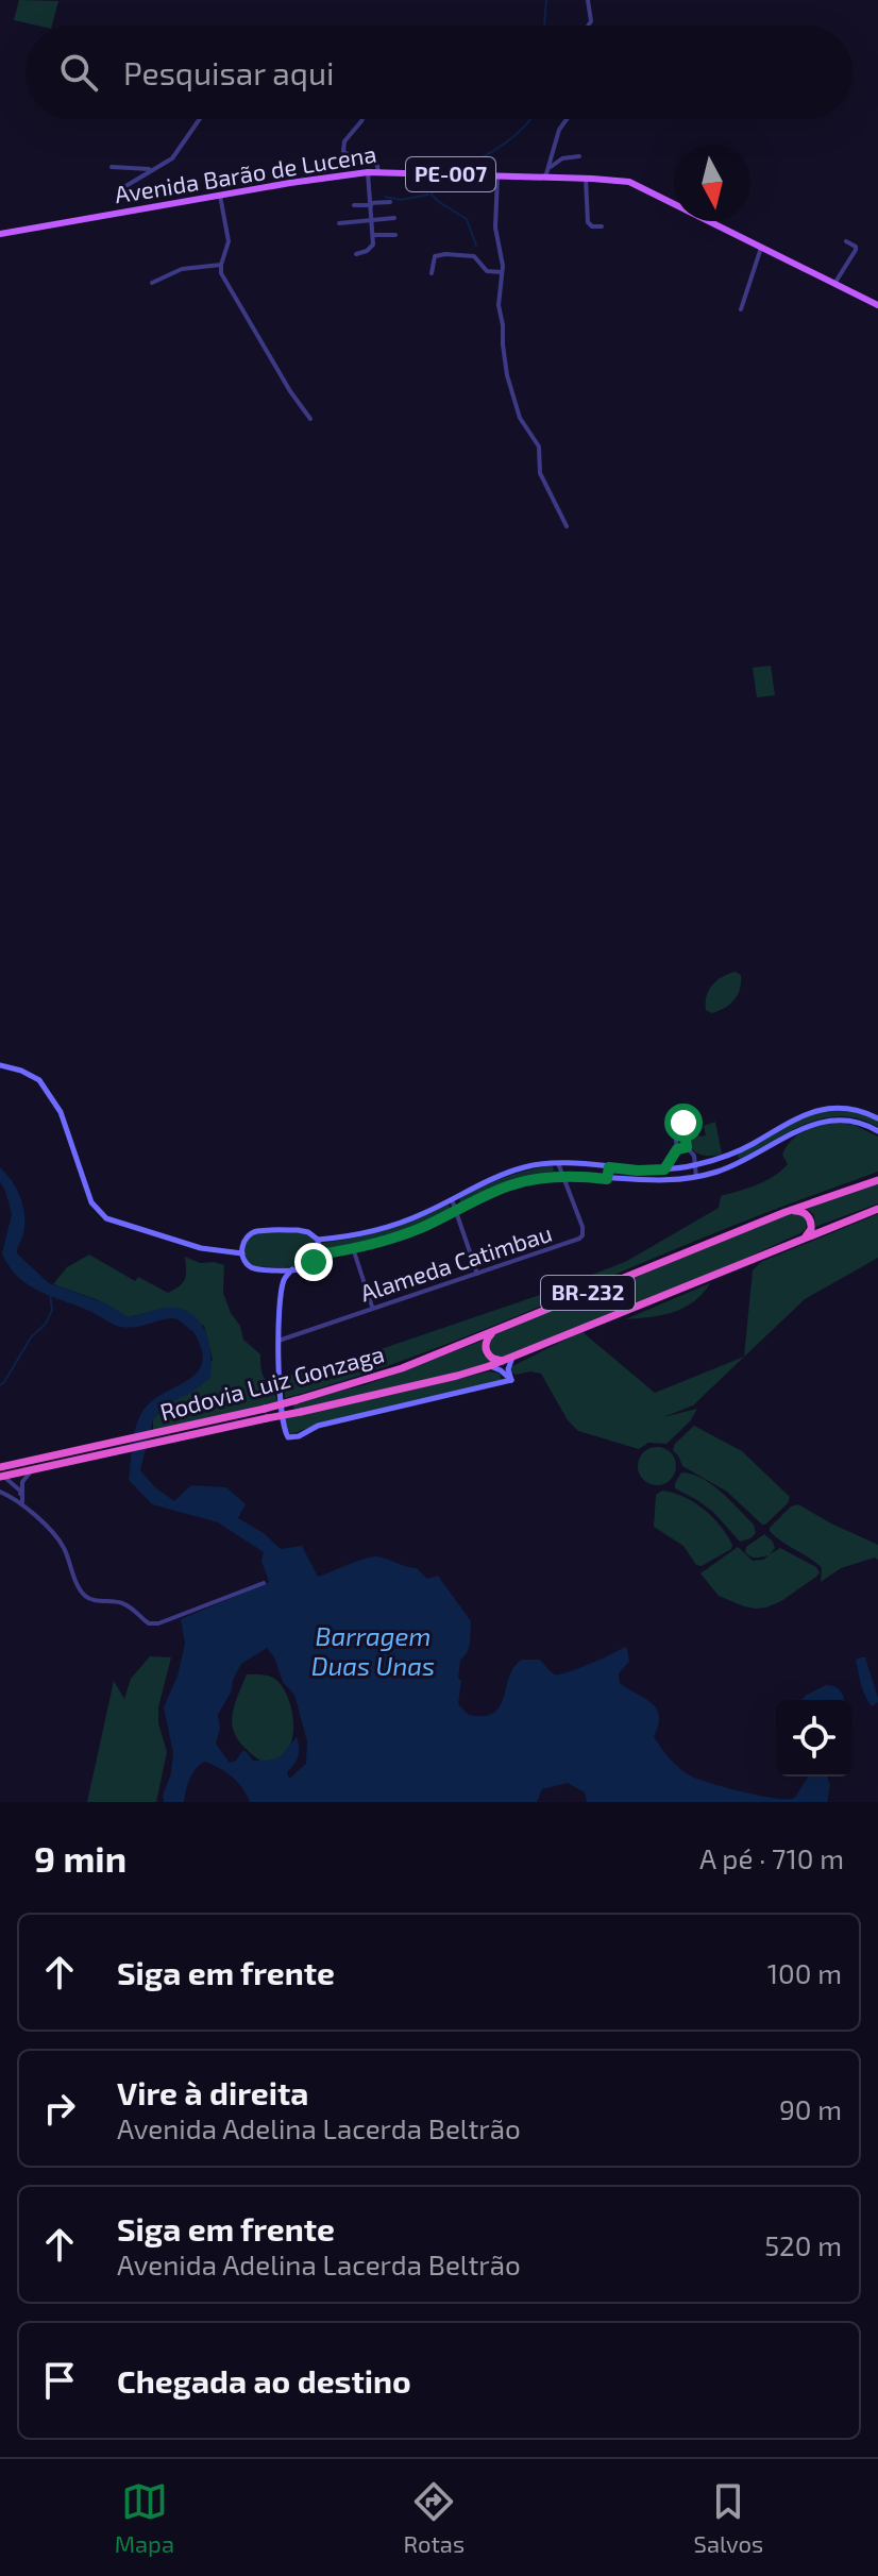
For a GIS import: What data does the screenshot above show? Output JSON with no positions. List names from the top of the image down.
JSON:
{
  "streets": {
    "highway": ["BR-232", "Rodovia Luiz Gonzaga"],
    "main road": ["Avenida Barão de Lucena", "PE-007"],
    "street": ["Alameda Catimbau"]
  },
  "water": ["Barragem Duas Unas"],
  "north": "bottom",
  "page": {
    "search": "Pesquisar aqui",
    "heading": ["9 min", "A pé · 710 m"],
    "list": [
      ["Siga em frente", "100 m"],
      ["Vire à direita", "Avenida Adelina Lacerda Beltrão", "90 m"],
      ["Siga em frente", "Avenida Adelina Lacerda Beltrão", "520 m"],
      "Chegada ao destino"
    ],
    "nav": ["Mapa", "Rotas", "Salvos"]
  }
}
